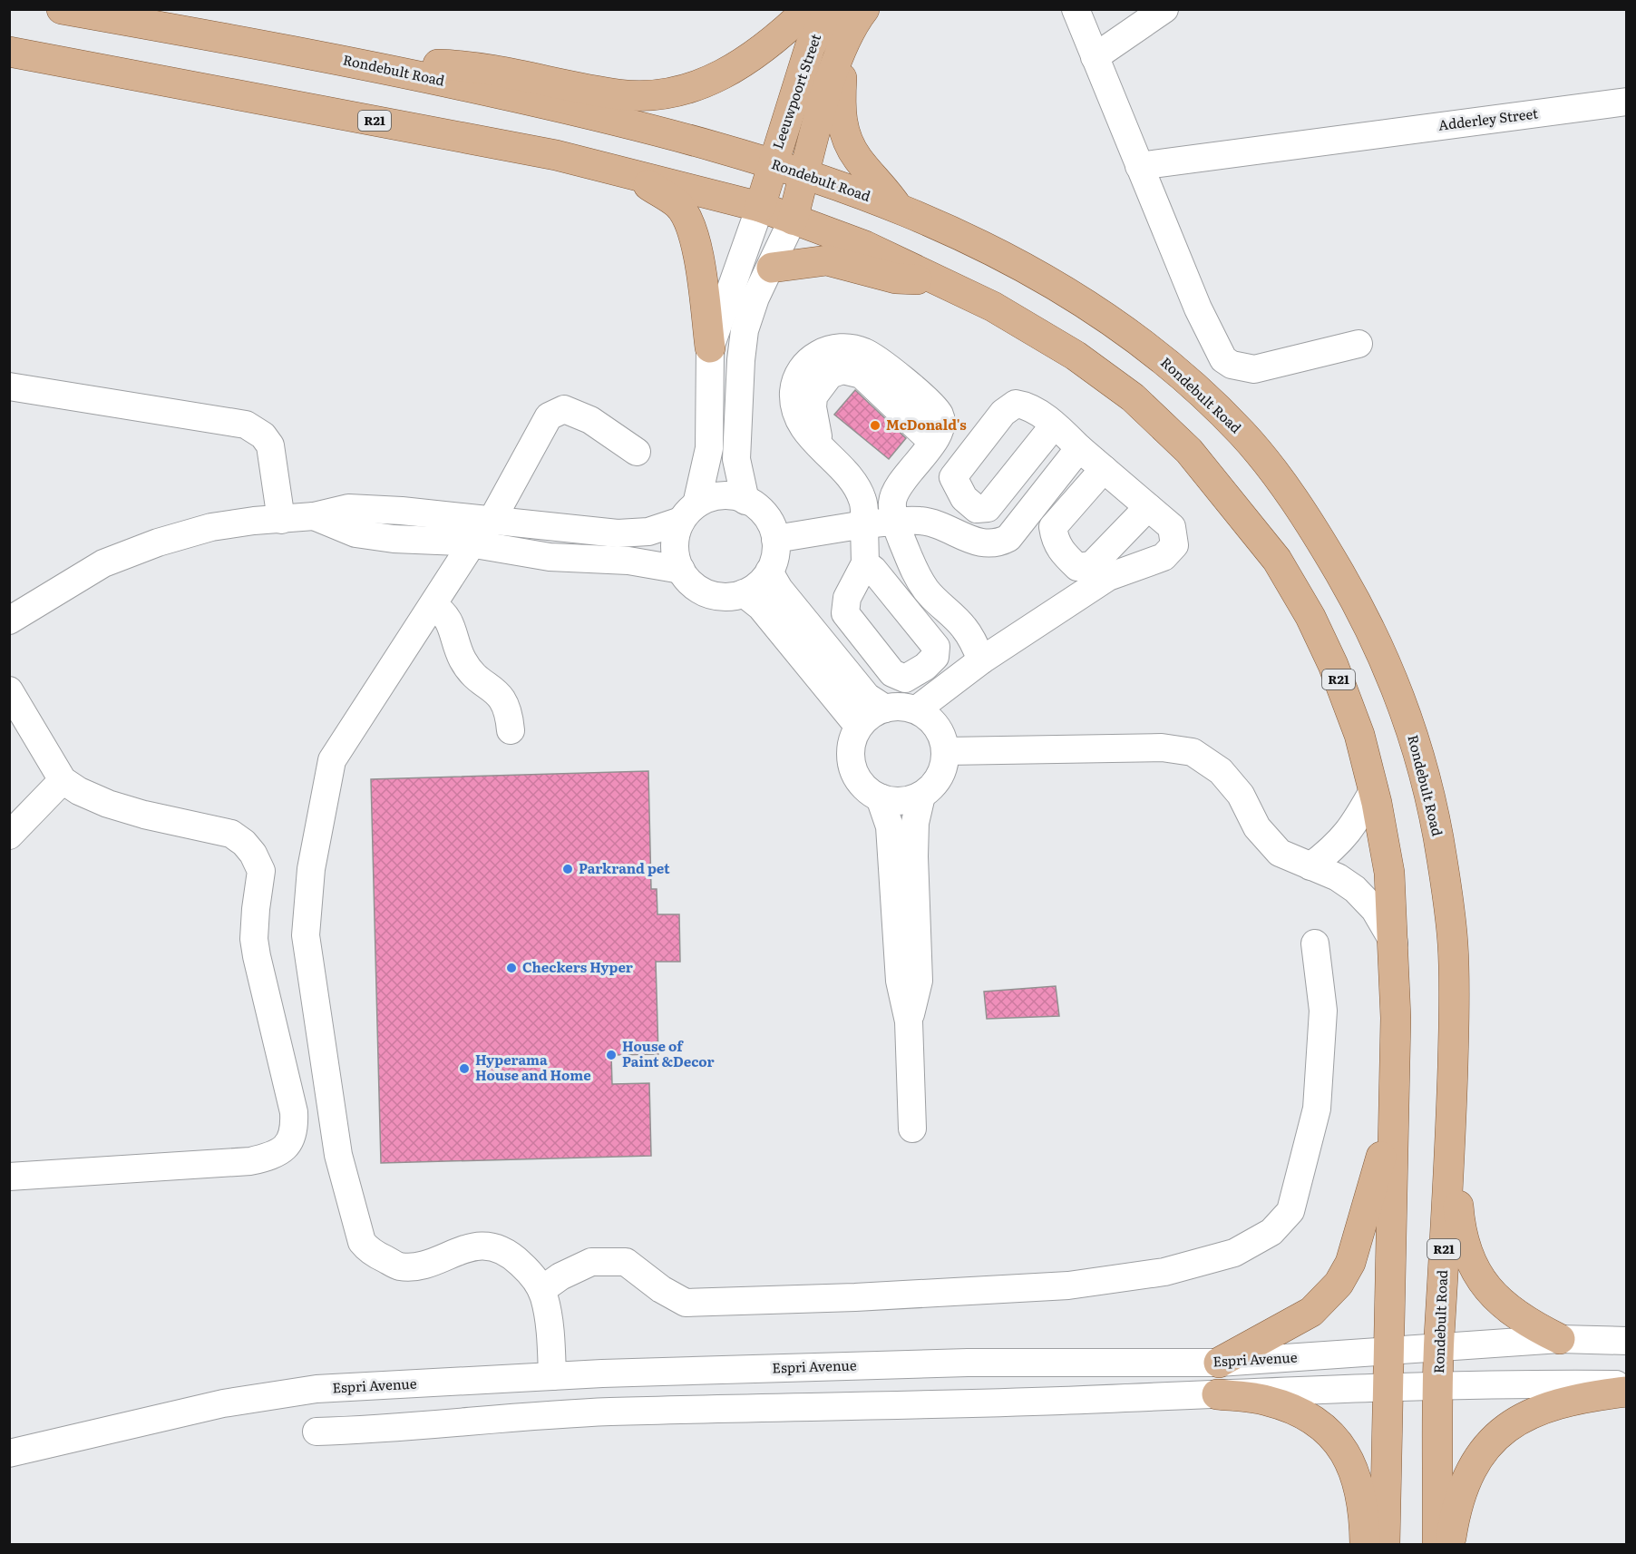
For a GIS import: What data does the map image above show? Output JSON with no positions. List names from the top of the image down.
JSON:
{
  "streets": {
    "main road": ["Rondebult Road", "Leeuwpoort Street", "R21"],
    "street": ["Adderley Street", "Espri Avenue"]
  },
  "crossings": [
    ["Rondebult Road", "Leeuwpoort Street"],
    ["Rondebult Road", "Espri Avenue"],
    ["Leeuwpoort Street", "R21"],
    ["R21", "Espri Avenue"]
  ],
  "places": [
    "McDonald's",
    "Parkrand pet",
    "Checkers Hyper",
    "House of Paint &Decor",
    "Hyperama House and Home"
  ]
}
